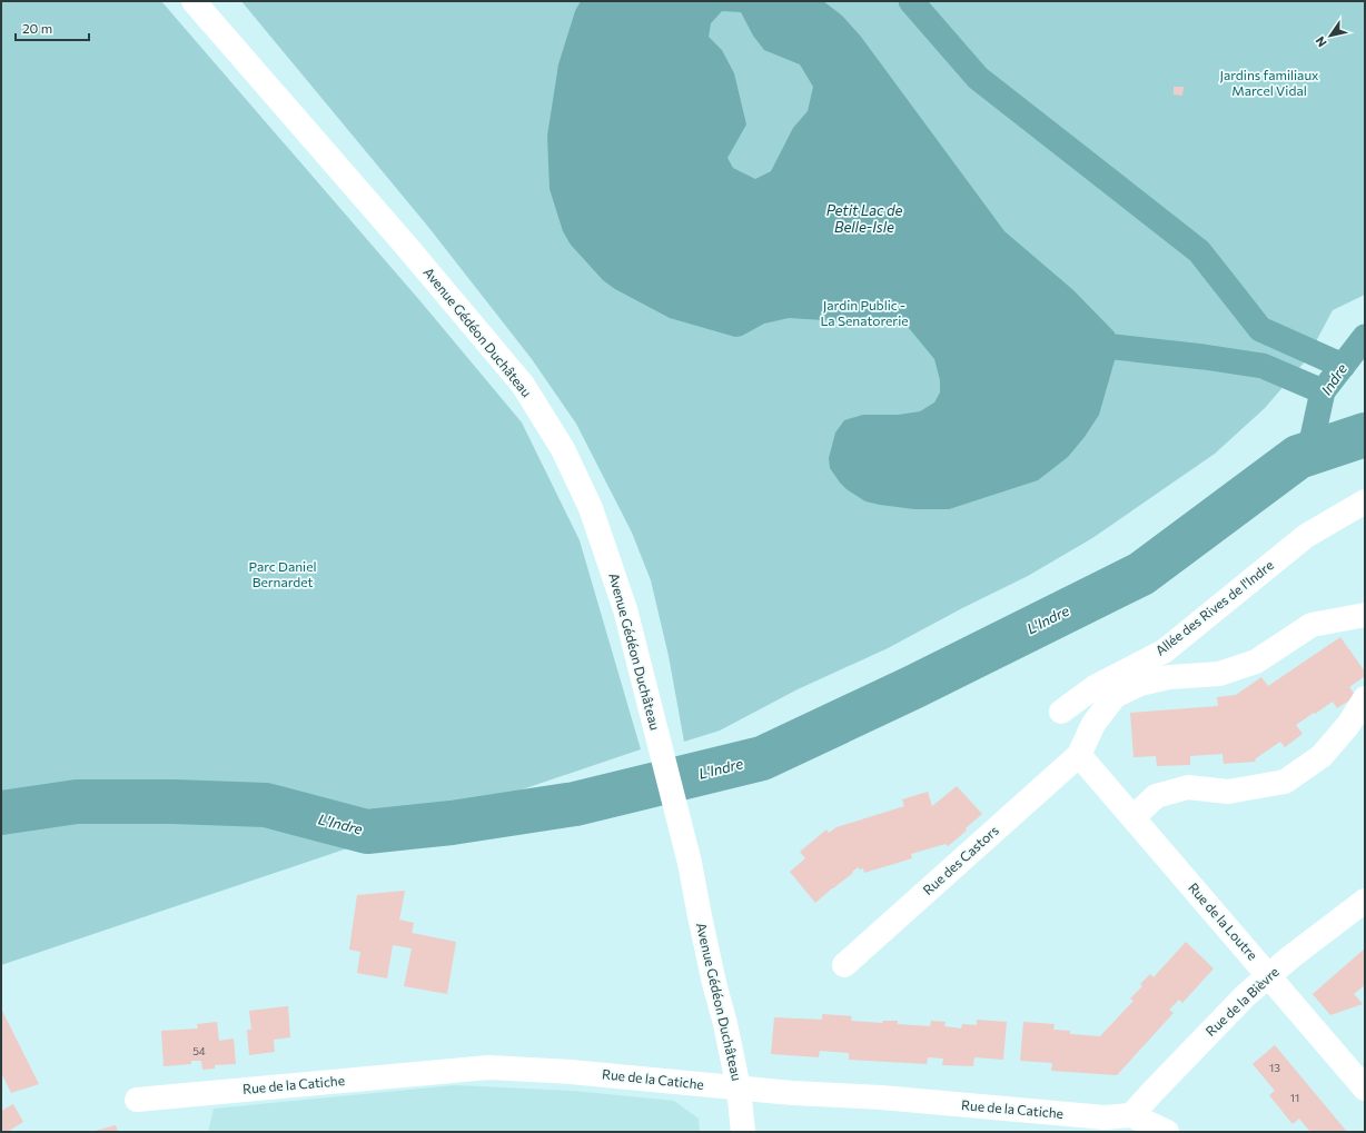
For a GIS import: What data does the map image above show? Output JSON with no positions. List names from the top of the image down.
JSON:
{
  "streets": {
    "street": [
      "Avenue Gédéon Duchâteau",
      "Allée des Rives de l'Indre",
      "Rue des Castors",
      "Rue de la Loutre",
      "Rue de la Bièvre",
      "Rue de la Catiche"
    ]
  },
  "crossings": [
    ["Avenue Gédéon Duchâteau", "Rue de la Catiche"],
    ["Rue des Castors", "Rue de la Loutre"],
    ["Rue de la Loutre", "Rue de la Bièvre"],
    ["Rue de la Bièvre", "Rue de la Catiche"]
  ],
  "water": ["Petit Lac de Belle-Isle", "Indre", "L'Indre"],
  "parks": ["Jardins familiaux Marcel Vidal", "Jardin Public - La Senatorerie", "Parc Daniel Bernardet"],
  "house_numbers": ["54", "13", "11"],
  "scale_bar": "20 m",
  "north": "bottom left"
}
